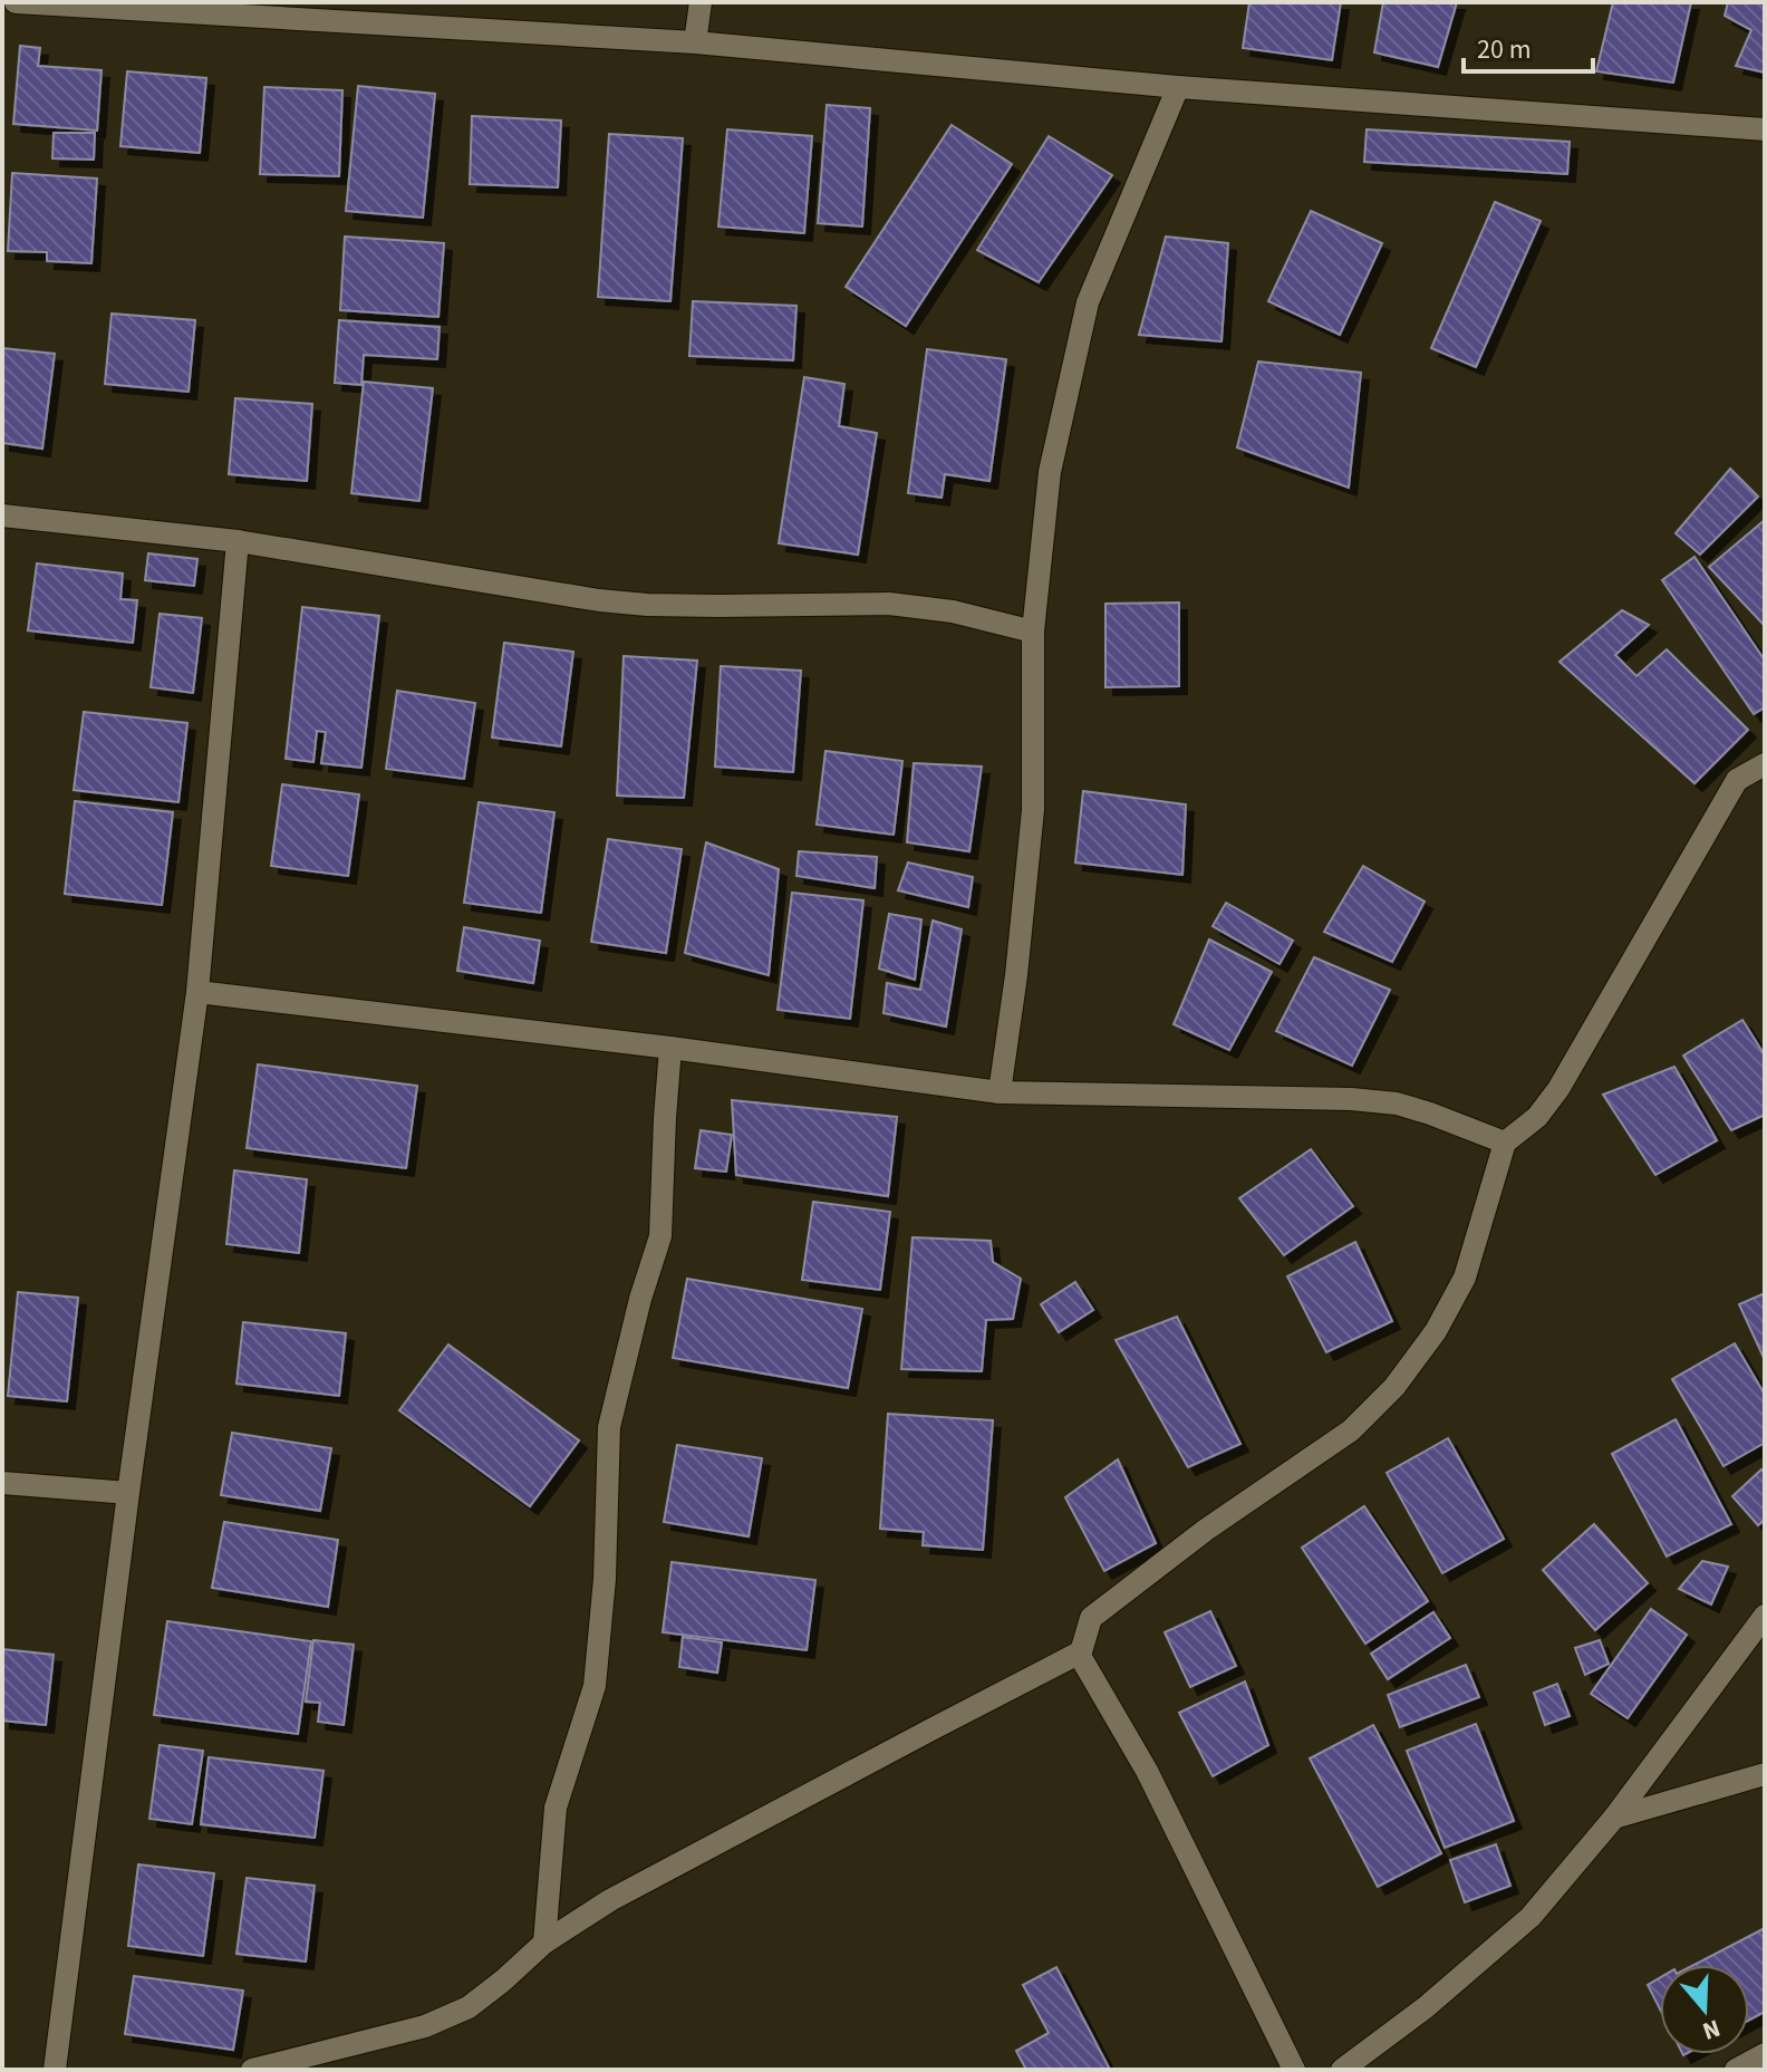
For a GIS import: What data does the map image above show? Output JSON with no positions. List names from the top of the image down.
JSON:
{
  "scale_bar": "20 m",
  "north": "bottom"
}
